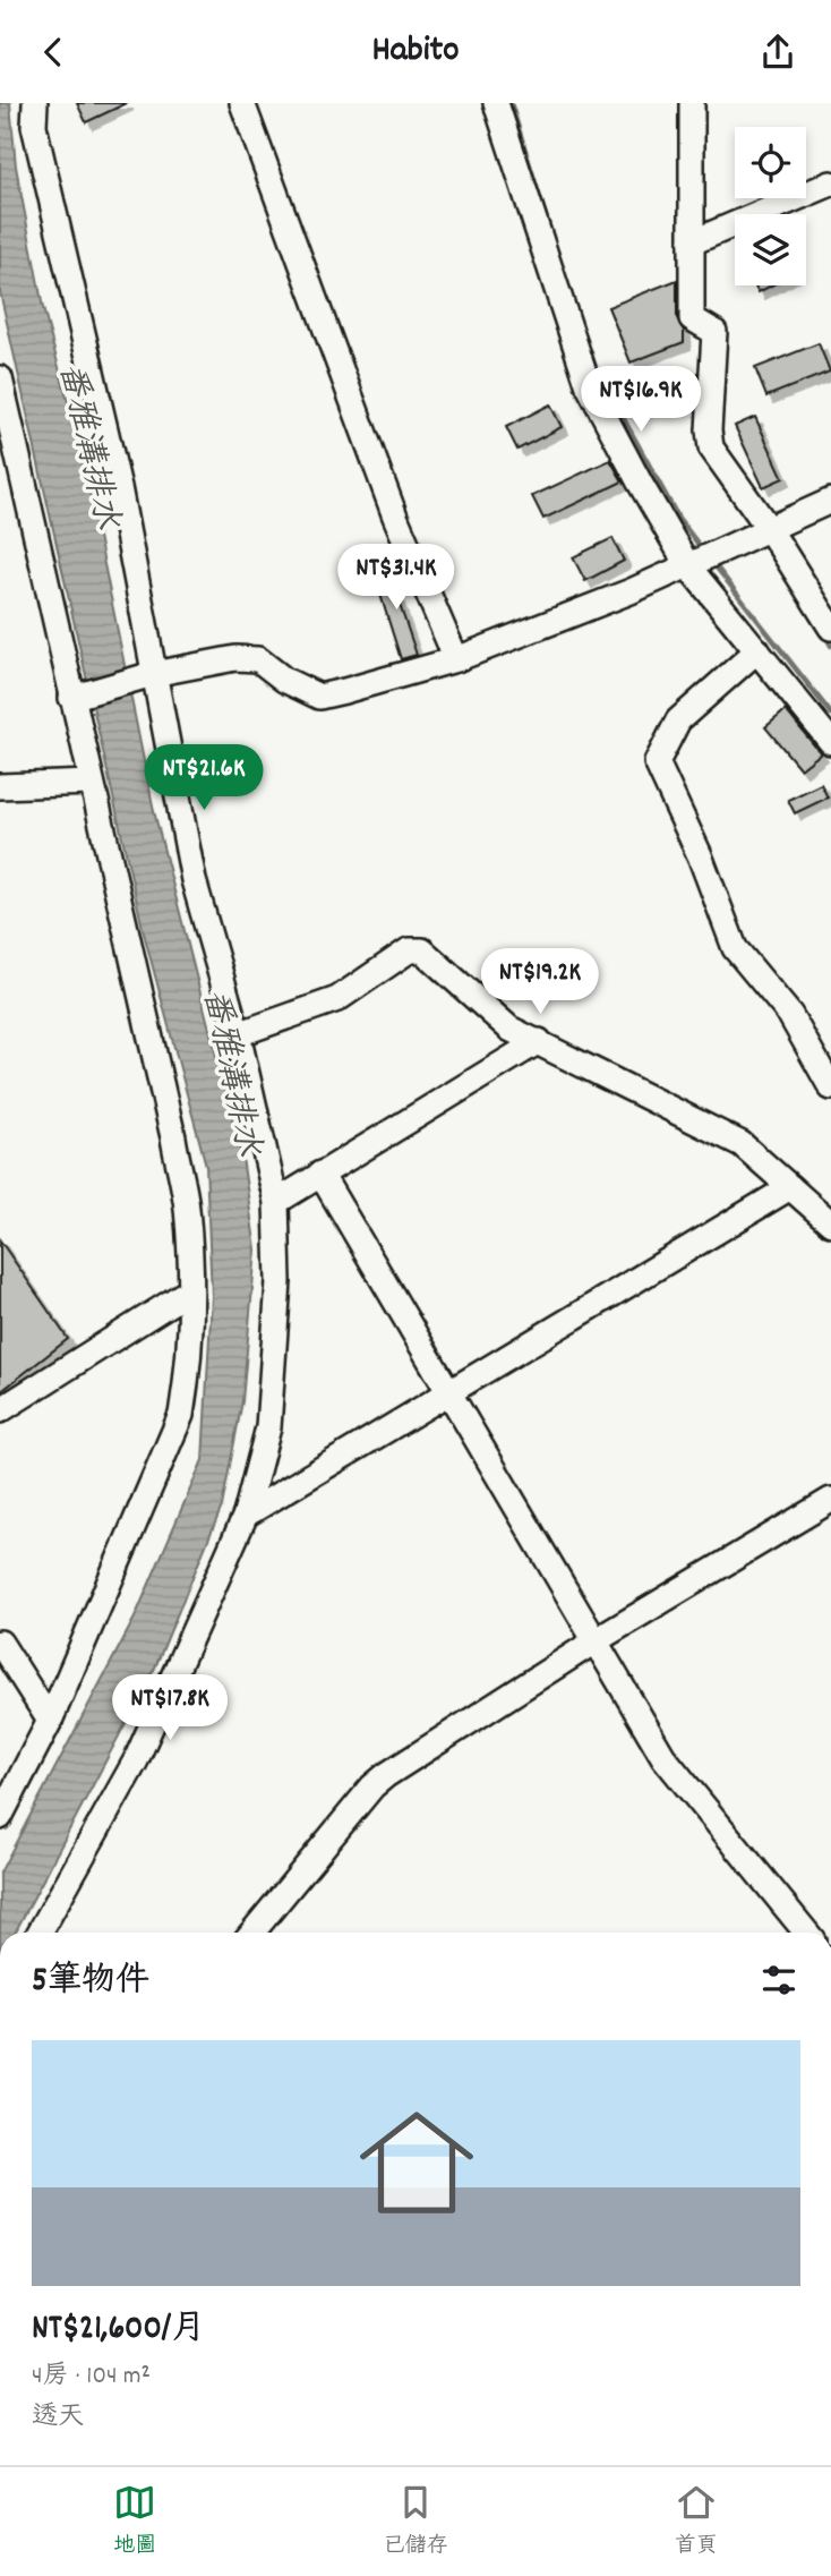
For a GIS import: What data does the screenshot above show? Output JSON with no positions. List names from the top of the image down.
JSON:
{
  "water": ["番雅溝排水"],
  "page": {
    "header": "Habito",
    "price": [
      "NT$16.9K",
      "NT$31.4K",
      "NT$21.6K",
      "NT$19.2K",
      "NT$17.8K"
    ],
    "heading": "5筆物件",
    "list": [
      {
        "name": "NT$21,600/月",
        "note": "4房 · 104 m² · 透天"
      }
    ],
    "tabs": ["地圖", "已儲存", "首頁"]
  }
}
